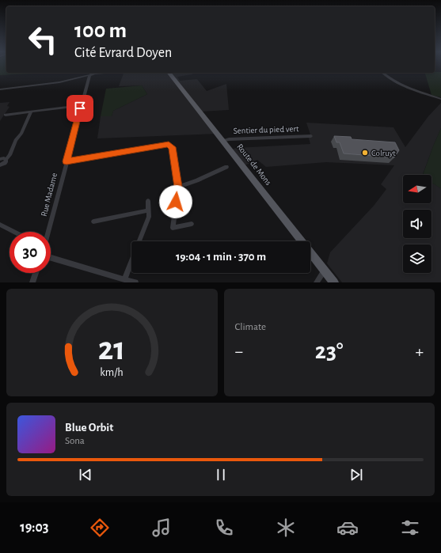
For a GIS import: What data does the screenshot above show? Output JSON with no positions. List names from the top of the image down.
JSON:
{
  "streets": {
    "main road": ["Route de Mons"],
    "street": ["Sentier du pied vert", "Rue Madame"]
  },
  "crossings": [
    ["Sentier du pied vert", "Route de Mons"]
  ],
  "places": ["Colruyt"],
  "north": "left",
  "page": {
    "turn": ["100 m", "Cité Evrard Doyen"],
    "limit": "30",
    "trip": "19:04 · 1 min · 370 m",
    "tile": "Climate",
    "heat": ["−", "23°", "+"],
    "song": ["Blue Orbit", "Sona"],
    "tabs": "19:03",
    "gauge": ["21", "km/h"]
  }
}
